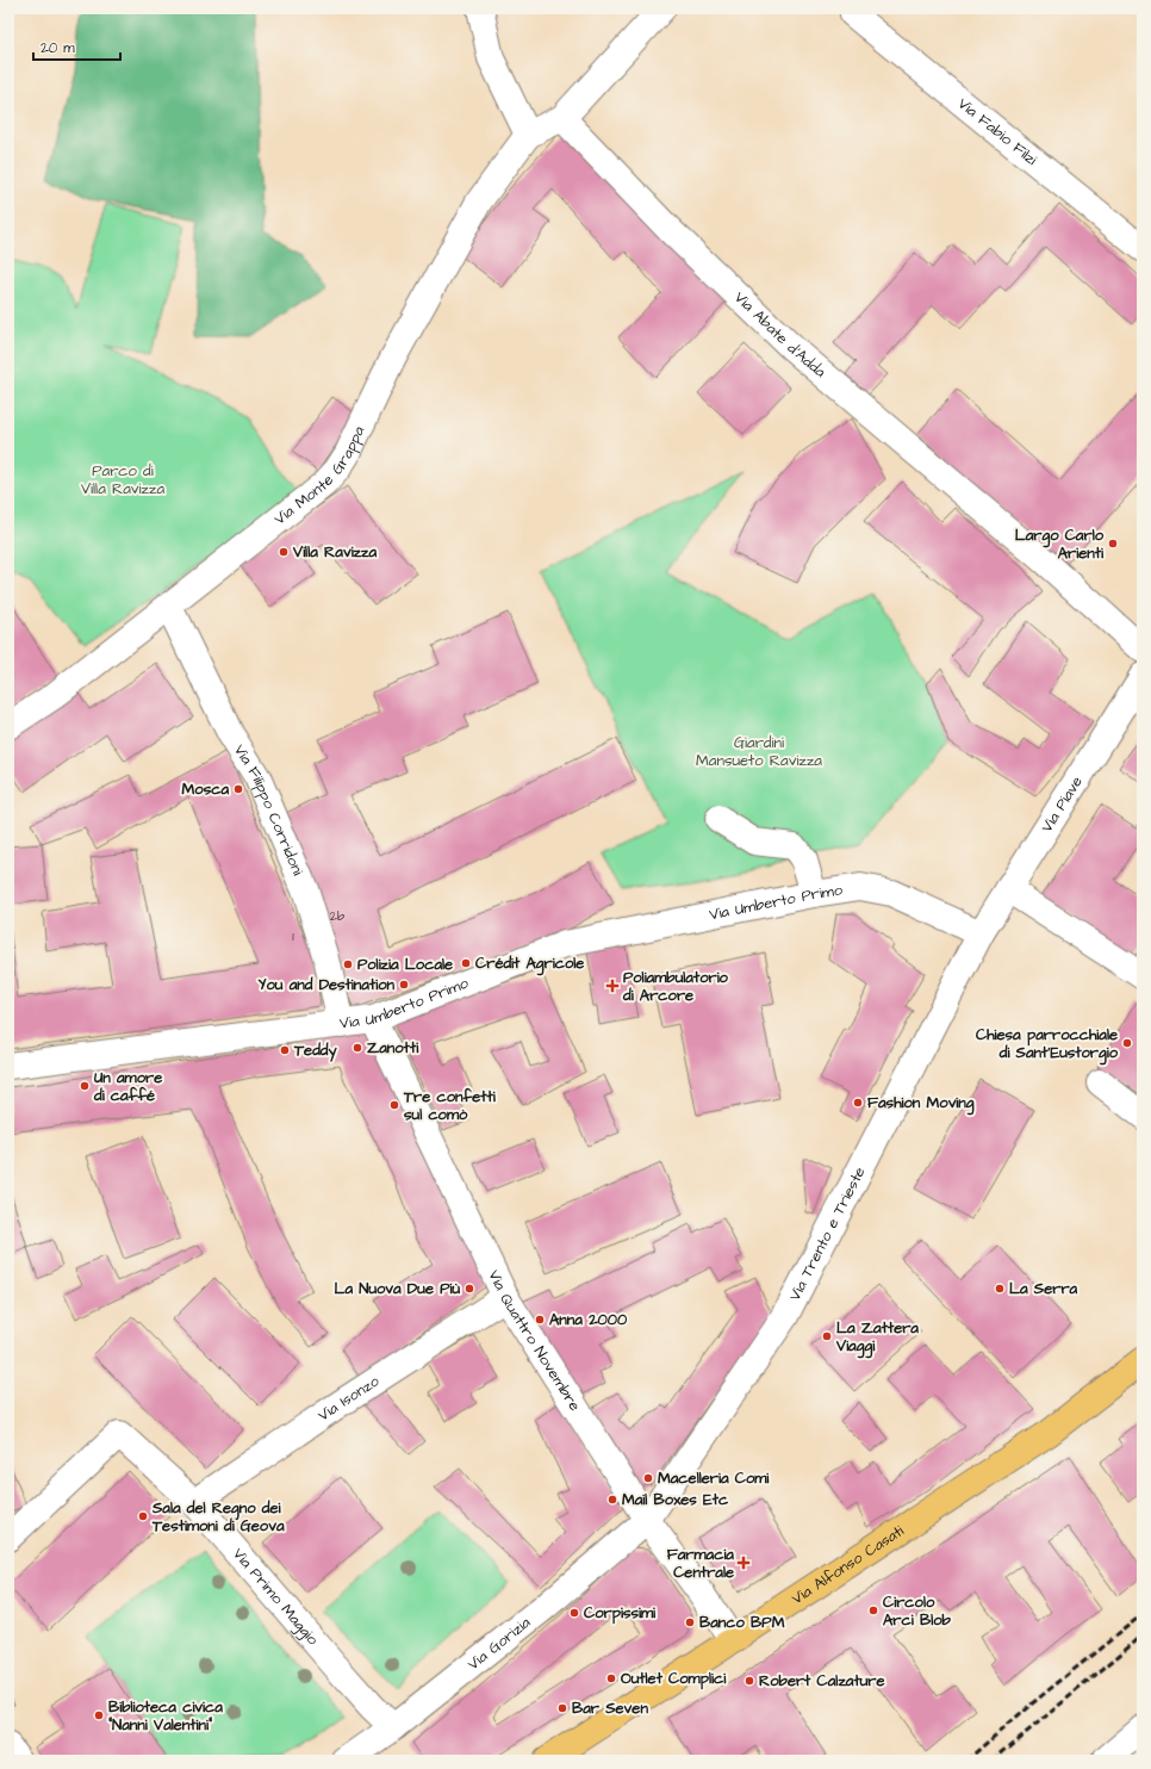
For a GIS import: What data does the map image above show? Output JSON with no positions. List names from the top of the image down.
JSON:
{
  "streets": {
    "main road": ["Via Alfonso Casati"],
    "street": [
      "Via Fabio Filzi",
      "Via Abate d'Adda",
      "Via Monte Grappa",
      "Via Piave",
      "Via Filippo Corridoni",
      "Via Umberto Primo",
      "Via Trento e Trieste",
      "Via Quattro Novembre",
      "Via Isonzo",
      "Via Primo Maggio",
      "Via Gorizia"
    ]
  },
  "crossings": [
    ["Via Monte Grappa", "Via Filippo Corridoni"],
    ["Via Piave", "Via Umberto Primo"],
    ["Via Piave", "Via Trento e Trieste"],
    ["Via Filippo Corridoni", "Via Umberto Primo"],
    ["Via Umberto Primo", "Via Trento e Trieste"],
    ["Via Umberto Primo", "Via Quattro Novembre"],
    ["Via Trento e Trieste", "Via Quattro Novembre"],
    ["Via Trento e Trieste", "Via Gorizia"],
    ["Via Quattro Novembre", "Via Isonzo"],
    ["Via Quattro Novembre", "Via Alfonso Casati"],
    ["Via Quattro Novembre", "Via Gorizia"],
    ["Via Isonzo", "Via Primo Maggio"],
    ["Via Primo Maggio", "Via Gorizia"]
  ],
  "parks": ["Parco di Villa Ravizza", "Giardini Mansueto Ravizza"],
  "places": {
    "other": [
      "Largo Carlo Arienti",
      "Villa Ravizza",
      "Mosca",
      "Crédit Agricole",
      "Polizia Locale",
      "You and Destination",
      "Chiesa parrocchiale di Sant'Eustorgio",
      "Zanotti",
      "Teddy",
      "Un amore di caffé",
      "Fashion Moving",
      "Tre confetti sul comò",
      "La Nuova Due Più",
      "La Serra",
      "Anna 2000",
      "La Zattera Viaggi",
      "Macelleria Comi",
      "Mail Boxes Etc",
      "Sala del Regno dei Testimoni di Geova",
      "Circolo Arci Blob",
      "Corpissimi",
      "Banco BPM",
      "Outlet Complici",
      "Robert Calzature",
      "Bar Seven",
      "Biblioteca civica \"Nanni Valentini\""
    ],
    "health": ["Poliambulatorio di Arcore", "Farmacia Centrale"]
  },
  "house_numbers": ["2b", "1"],
  "scale_bar": "20 m"
}
